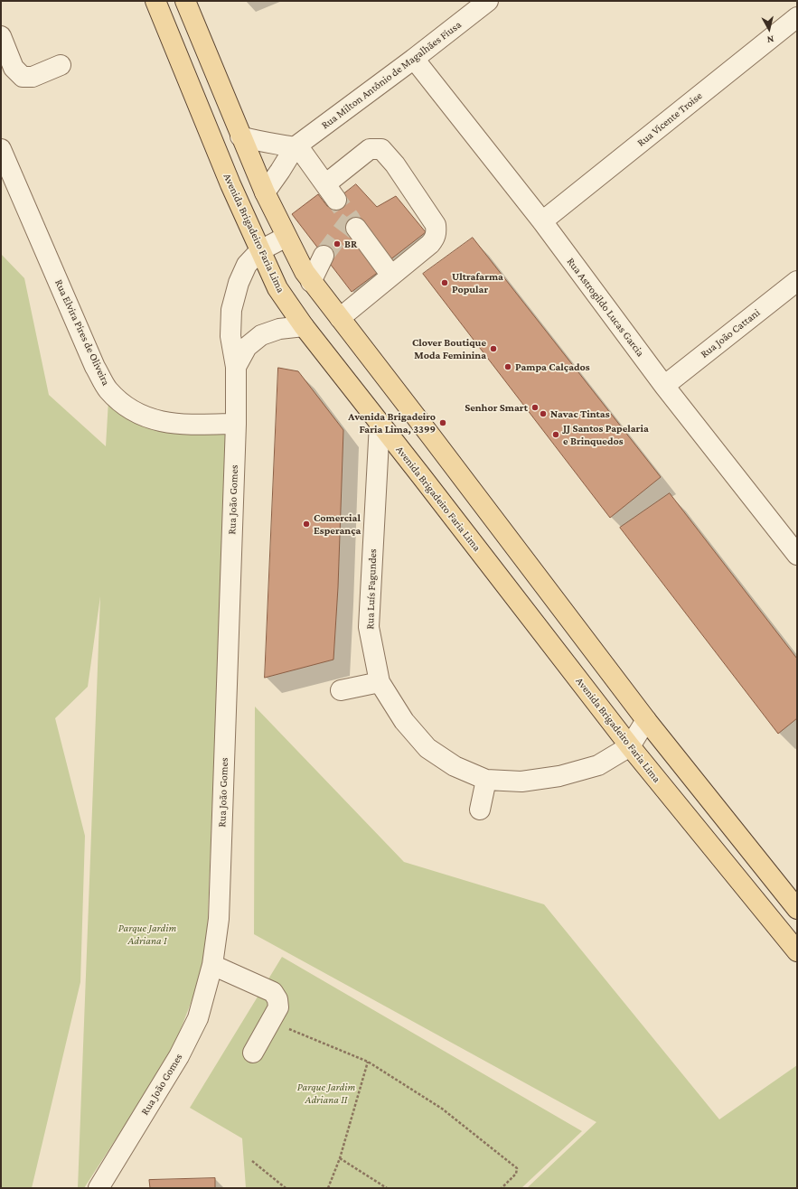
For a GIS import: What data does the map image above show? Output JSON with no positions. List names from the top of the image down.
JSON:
{
  "streets": {
    "main road": ["Avenida Brigadeiro Faria Lima"],
    "street": [
      "Rua Milton Antônio de Magalhães Fiusa",
      "Rua Vicente Troise",
      "Rua Astrogildo Lucas Garcia",
      "Rua Elvira Pires de Oliveira",
      "Rua João Cattani",
      "Rua João Gomes",
      "Rua Luís Fagundes"
    ]
  },
  "crossings": [
    ["Rua Milton Antônio de Magalhães Fiusa", "Rua Astrogildo Lucas Garcia"],
    ["Rua Vicente Troise", "Rua Astrogildo Lucas Garcia"],
    ["Avenida Brigadeiro Faria Lima", "Rua João Gomes"],
    ["Avenida Brigadeiro Faria Lima", "Rua Luís Fagundes"],
    ["Rua Astrogildo Lucas Garcia", "Rua João Cattani"],
    ["Rua Elvira Pires de Oliveira", "Rua João Gomes"]
  ],
  "parks": ["Parque Jardim Adriana I", "Parque Jardim Adriana II"],
  "places": [
    "BR",
    "Ultrafarma Popular",
    "Clover Boutique Moda Feminina",
    "Pampa Calçados",
    "Senhor Smart",
    "Navac Tintas",
    "Avenida Brigadeiro Faria Lima, 3399",
    "JJ Santos Papelaria e Brinquedos",
    "Comercial Esperança"
  ],
  "north": "bottom"
}
